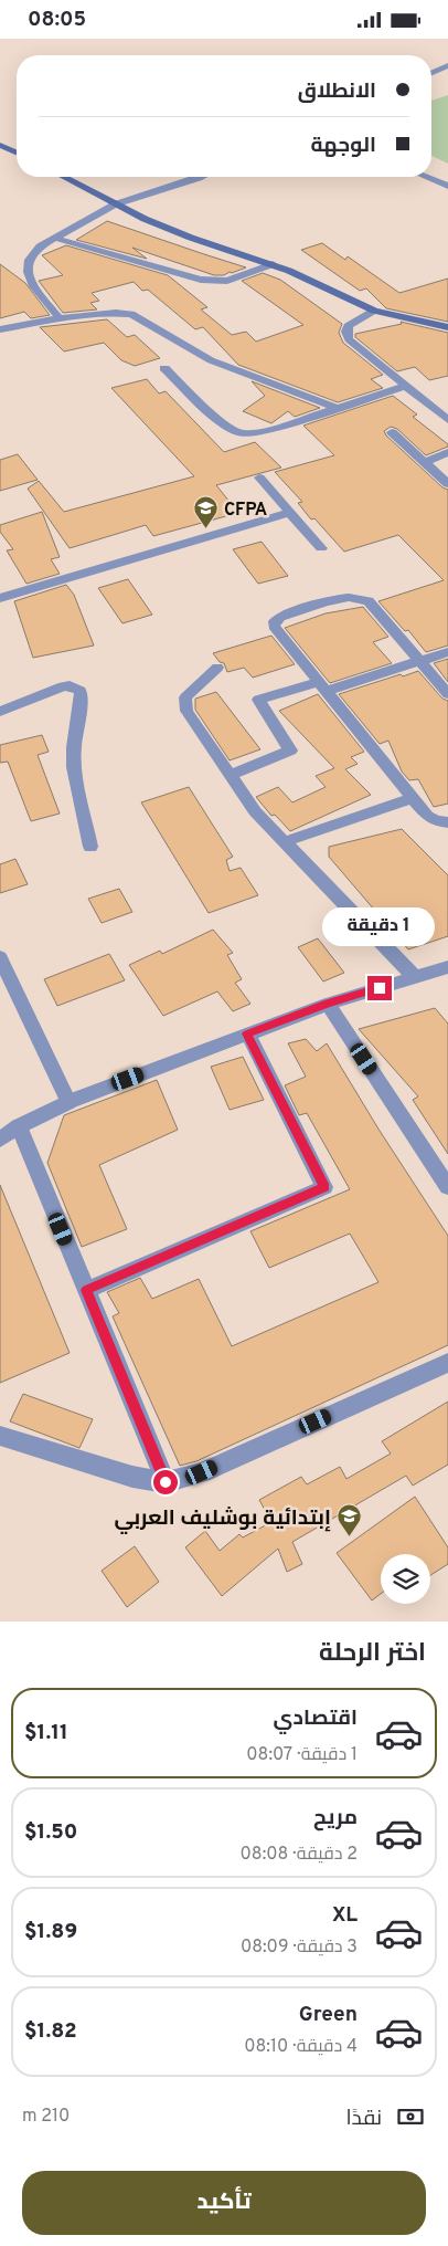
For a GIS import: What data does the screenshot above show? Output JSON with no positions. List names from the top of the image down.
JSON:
{
  "places": {
    "school or university": ["CFPA", "إبتدائية بوشليف العربي"]
  },
  "page": {
    "status": "08:05",
    "banner": ["الانطلاق", "الوجهة"],
    "bubble": "1 دقيقة",
    "heading": "اختر الرحلة",
    "list": [
      {
        "name": "اقتصادي",
        "note": "1 دقيقة · 08:07",
        "value": "$1.11"
      },
      {
        "name": "مريح",
        "note": "2 دقيقة · 08:08",
        "value": "$1.50"
      },
      {
        "name": "XL",
        "note": "3 دقيقة · 08:09",
        "value": "$1.89"
      },
      {
        "name": "Green",
        "note": "4 دقيقة · 08:10",
        "value": "$1.82"
      }
    ],
    "pay": ["نقدًا", "210 m"],
    "buttons": "تأكيد"
  }
}
